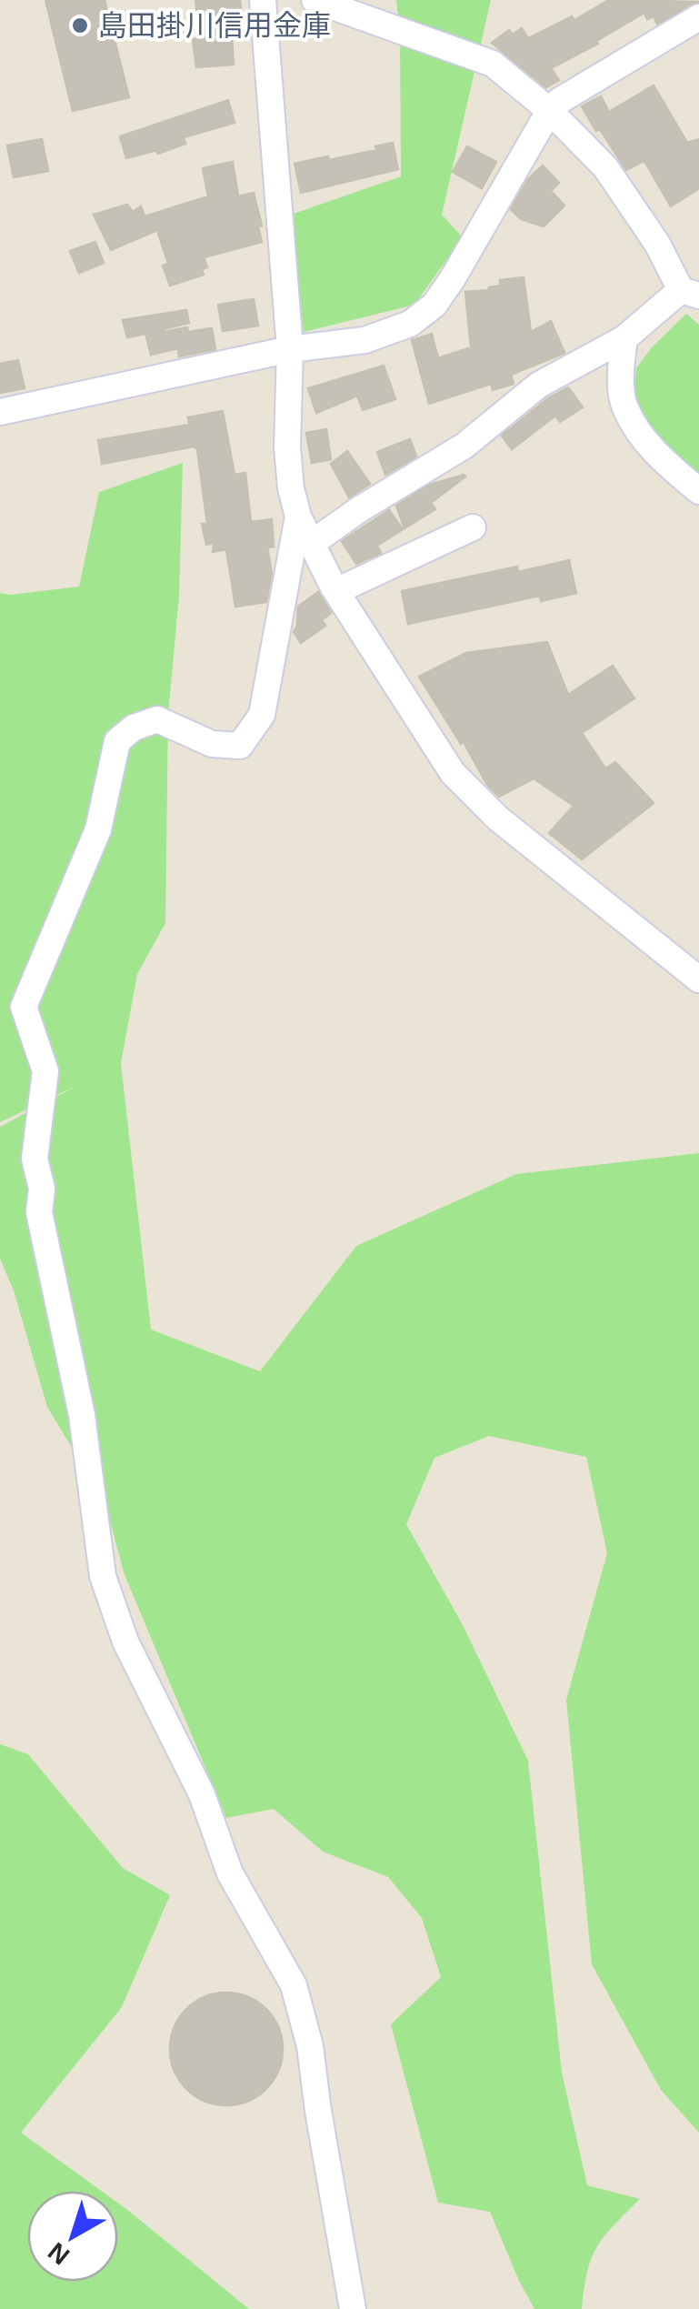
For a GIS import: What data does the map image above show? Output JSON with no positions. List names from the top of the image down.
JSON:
{
  "places": ["島田掛川信用金庫"],
  "north": "bottom left"
}
